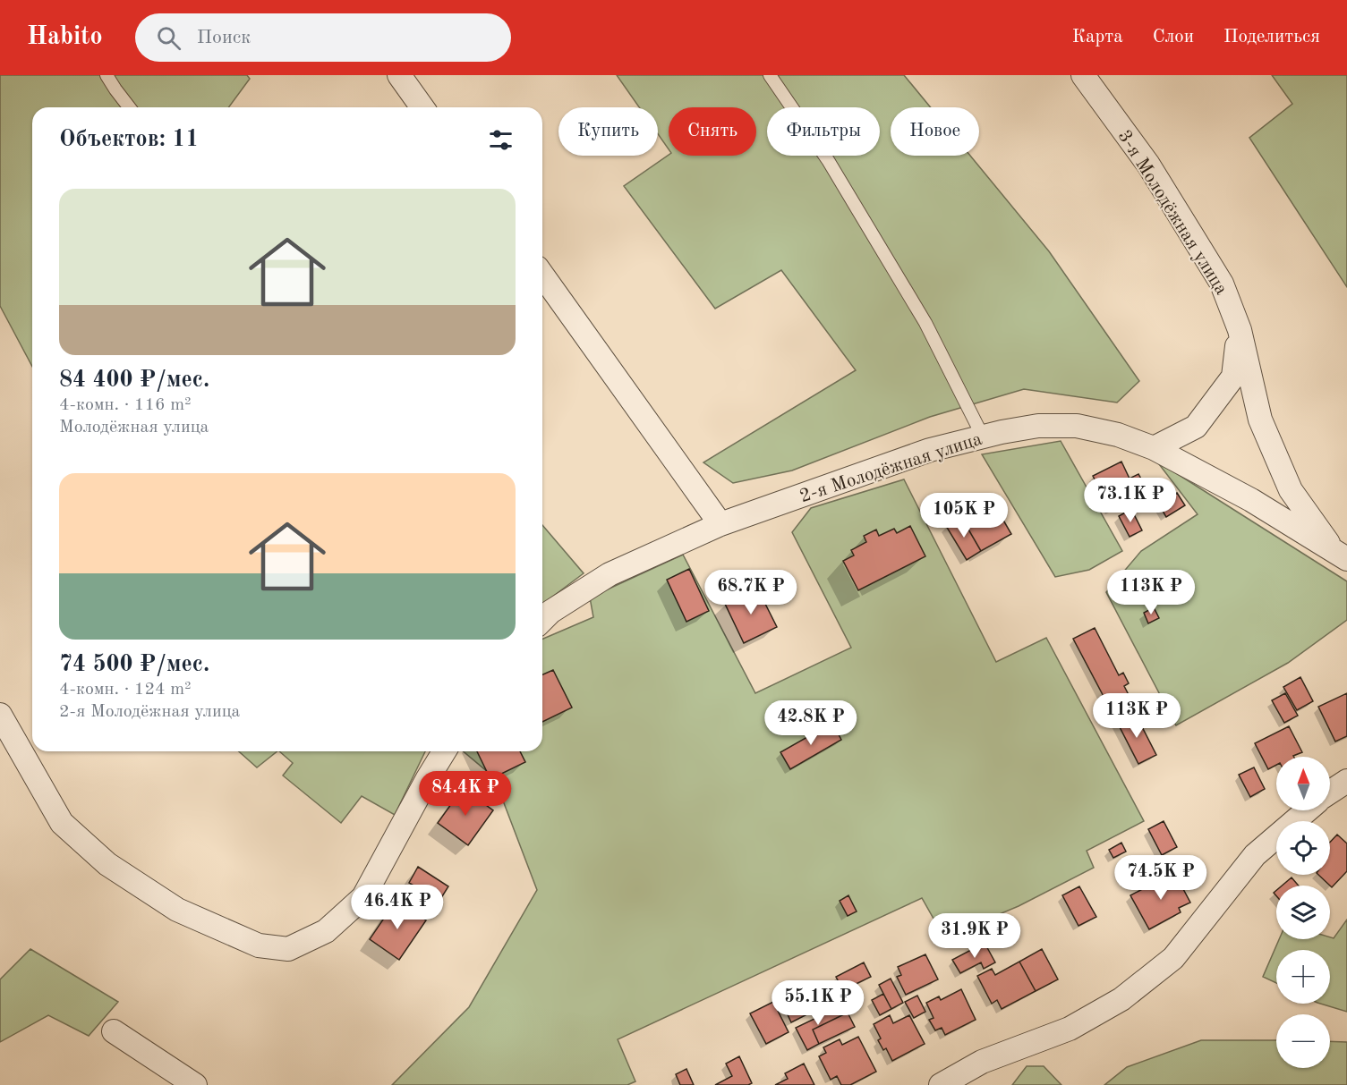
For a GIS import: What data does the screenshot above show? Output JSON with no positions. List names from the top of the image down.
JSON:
{
  "streets": {
    "street": ["3-я Молодёжная улица", "2-я Молодёжная улица"]
  },
  "crossings": [
    ["3-я Молодёжная улица", "2-я Молодёжная улица"]
  ],
  "north": "top",
  "page": {
    "header": "Habito",
    "search": "Поиск",
    "nav": ["Карта", "Слои", "Поделиться"],
    "chip": [
      "Купить",
      "Снять",
      "Фильтры",
      "Новое"
    ],
    "heading": "Объектов: 11",
    "list": [
      {
        "name": "84 400 ₽/мес.",
        "note": "4-комн. · 116 m² · Молодёжная улица"
      },
      {
        "name": "74 500 ₽/мес.",
        "note": "4-комн. · 124 m² · 2-я Молодёжная улица"
      }
    ],
    "price": [
      "73.1K ₽",
      "105K ₽",
      "68.7K ₽",
      "113K ₽",
      "113K ₽",
      "42.8K ₽",
      "84.4K ₽",
      "74.5K ₽",
      "46.4K ₽",
      "31.9K ₽",
      "55.1K ₽"
    ],
    "map_buttons": ["+", "−"]
  }
}
